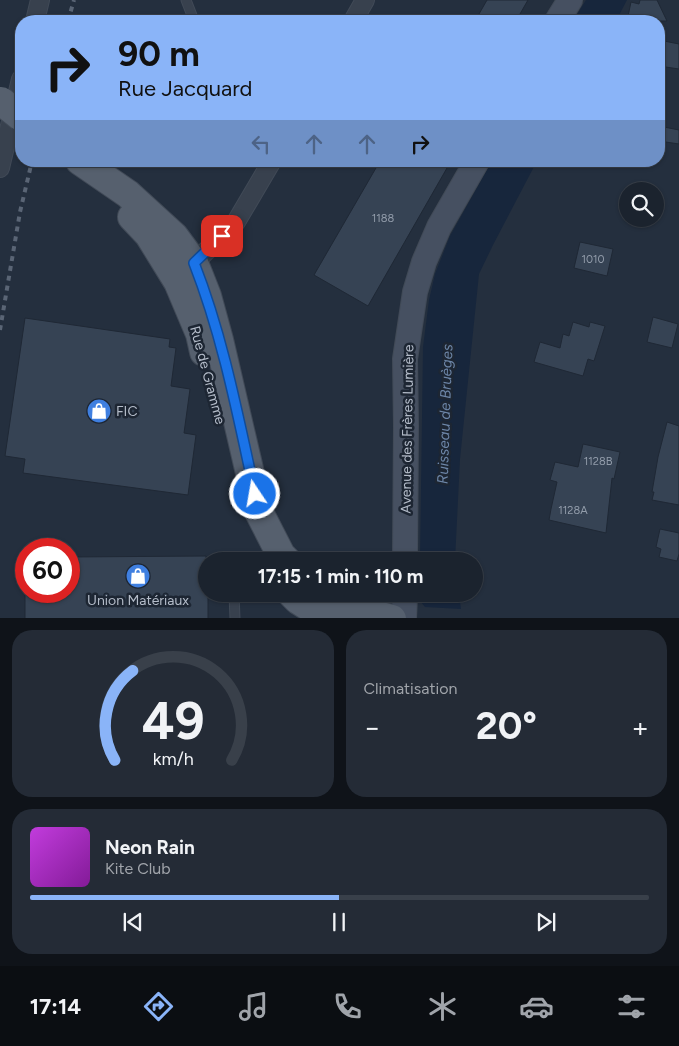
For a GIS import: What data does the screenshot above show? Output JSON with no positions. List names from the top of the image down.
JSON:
{
  "streets": {
    "main road": ["Rue de Gramme"],
    "street": ["Avenue des Frères Lumière"]
  },
  "water": ["Ruisseau de Bruèges"],
  "places": {
    "shop": ["FIC", "Union Matériaux"]
  },
  "house_numbers": [
    "1188",
    "1010",
    "1128B",
    "1128A"
  ],
  "page": {
    "turn": ["90 m", "Rue Jacquard"],
    "limit": "60",
    "trip": "17:15 · 1 min · 110 m",
    "tile": "Climatisation",
    "heat": ["−", "20°", "+"],
    "song": ["Neon Rain", "Kite Club"],
    "tabs": "17:14",
    "gauge": ["49", "km/h"]
  }
}
